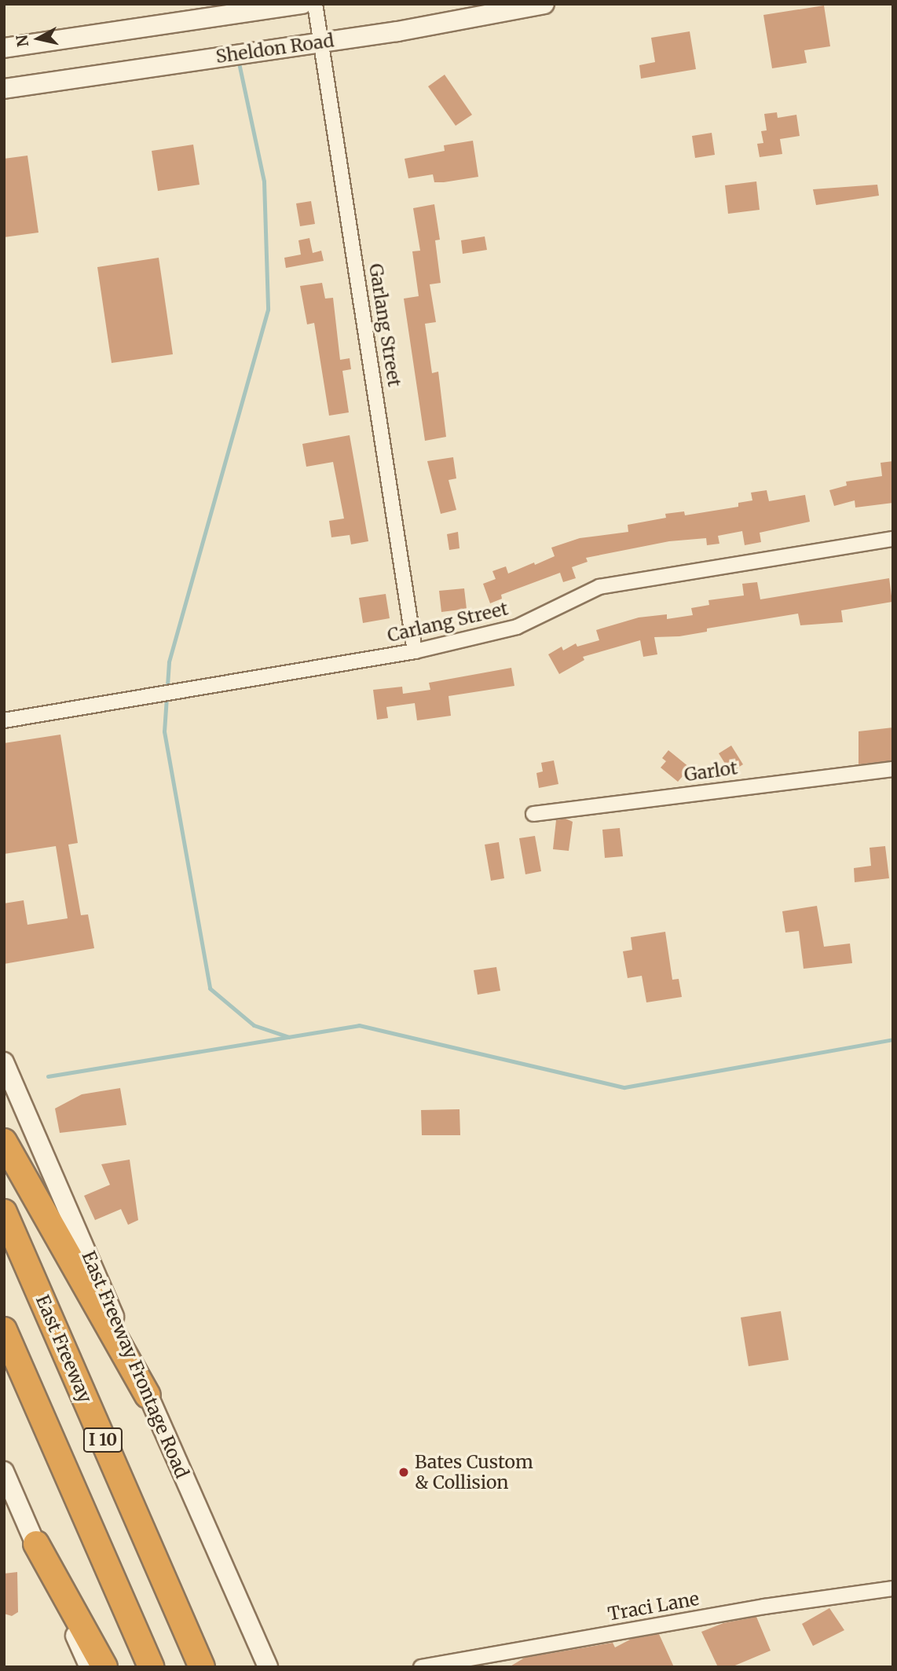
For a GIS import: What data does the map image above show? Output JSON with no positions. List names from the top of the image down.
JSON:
{
  "streets": {
    "highway": ["East Freeway", "I 10"],
    "main road": ["Sheldon Road", "East Freeway Frontage Road"],
    "street": [
      "Garlang Street",
      "Carlang Street",
      "Garlot",
      "Traci Lane"
    ]
  },
  "crossings": [
    ["Sheldon Road", "Garlang Street"],
    ["Garlang Street", "Carlang Street"]
  ],
  "places": ["Bates Custom & Collision"],
  "north": "left"
}
